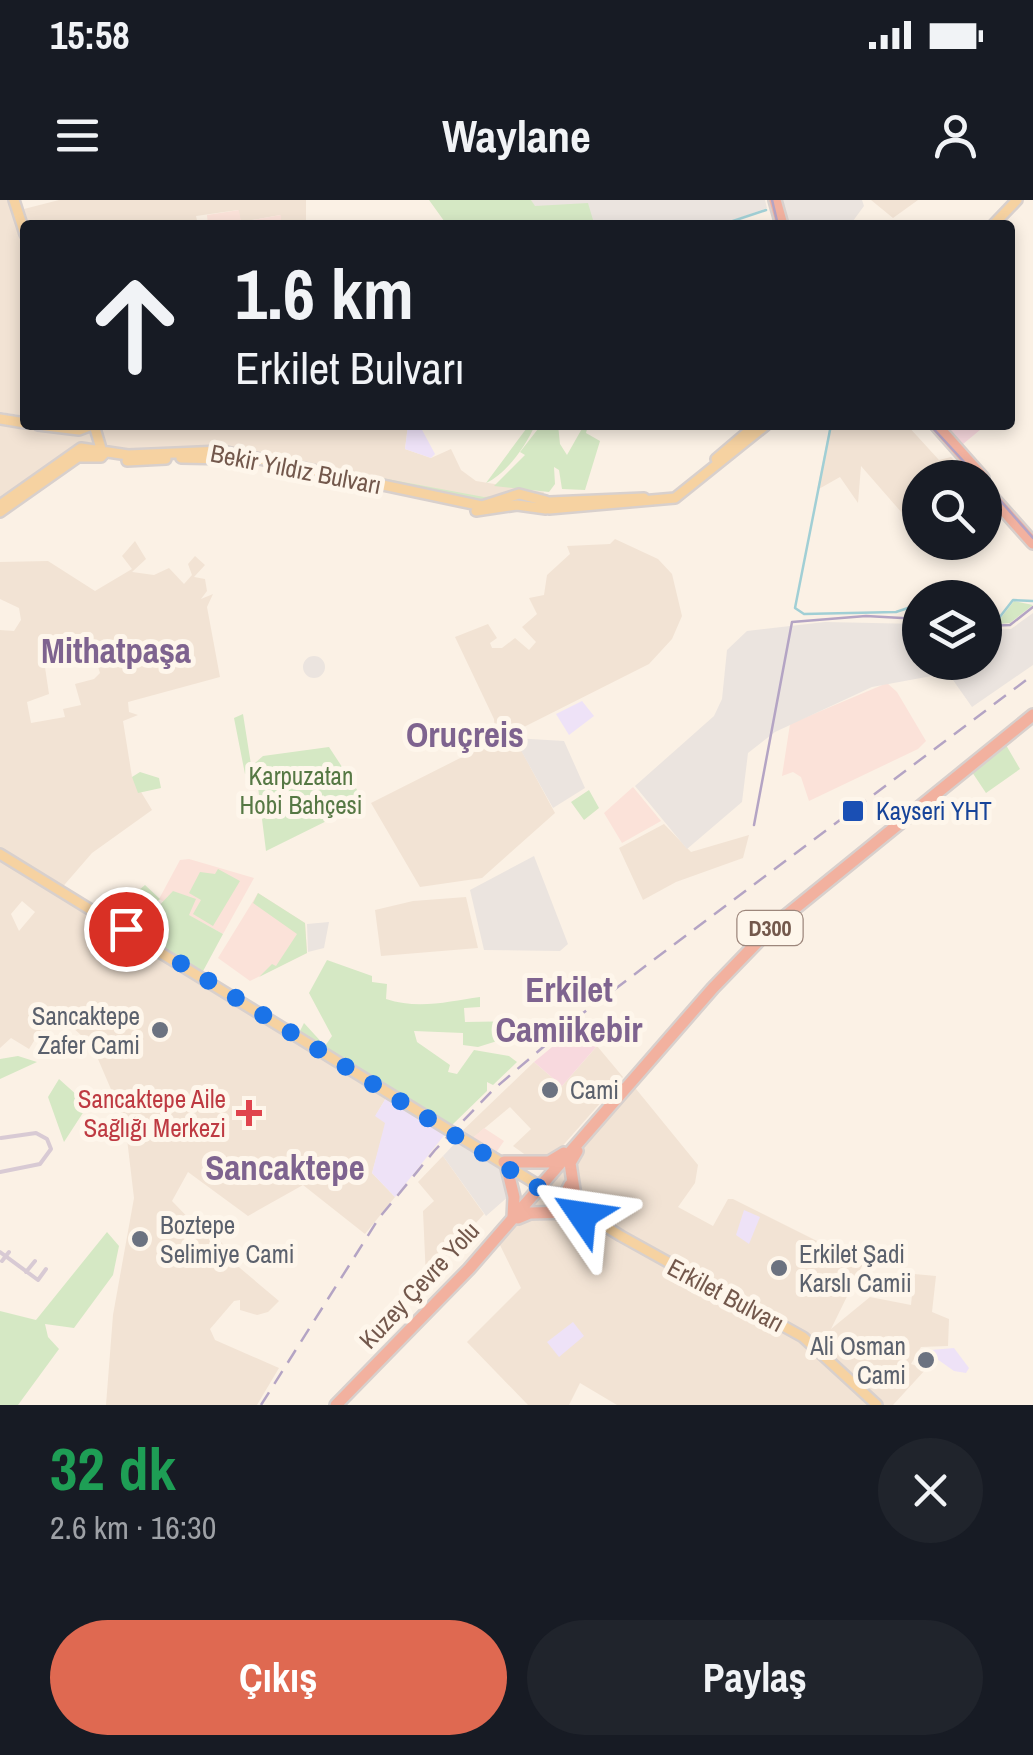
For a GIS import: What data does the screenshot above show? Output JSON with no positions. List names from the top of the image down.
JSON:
{
  "streets": {
    "highway": ["D300", "Kuzey Çevre Yolu"],
    "main road": ["Bekir Yıldız Bulvarı", "Erkilet Bulvarı"]
  },
  "crossings": [
    ["D300", "Kuzey Çevre Yolu"],
    ["D300", "Erkilet Bulvarı"]
  ],
  "districts": [
    "Mithatpaşa",
    "Oruçreis",
    "Erkilet Camiikebir",
    "Sancaktepe"
  ],
  "parks": ["Karpuzatan Hobi Bahçesi"],
  "places": {
    "transit": ["Kayseri YHT"],
    "other": [
      "Sancaktepe Zafer Cami",
      "Cami",
      "Boztepe Selimiye Cami",
      "Erkilet Şadi Karslı Camii",
      "Ali Osman Cami"
    ],
    "health": ["Sancaktepe Aile Sağlığı Merkezi"]
  },
  "page": {
    "status": "15:58",
    "header": "Waylane",
    "turn": ["1.6 km", "Erkilet Bulvarı"],
    "heading": ["32 dk", "2.6 km · 16:30"],
    "buttons": ["Çıkış", "Paylaş"]
  }
}
